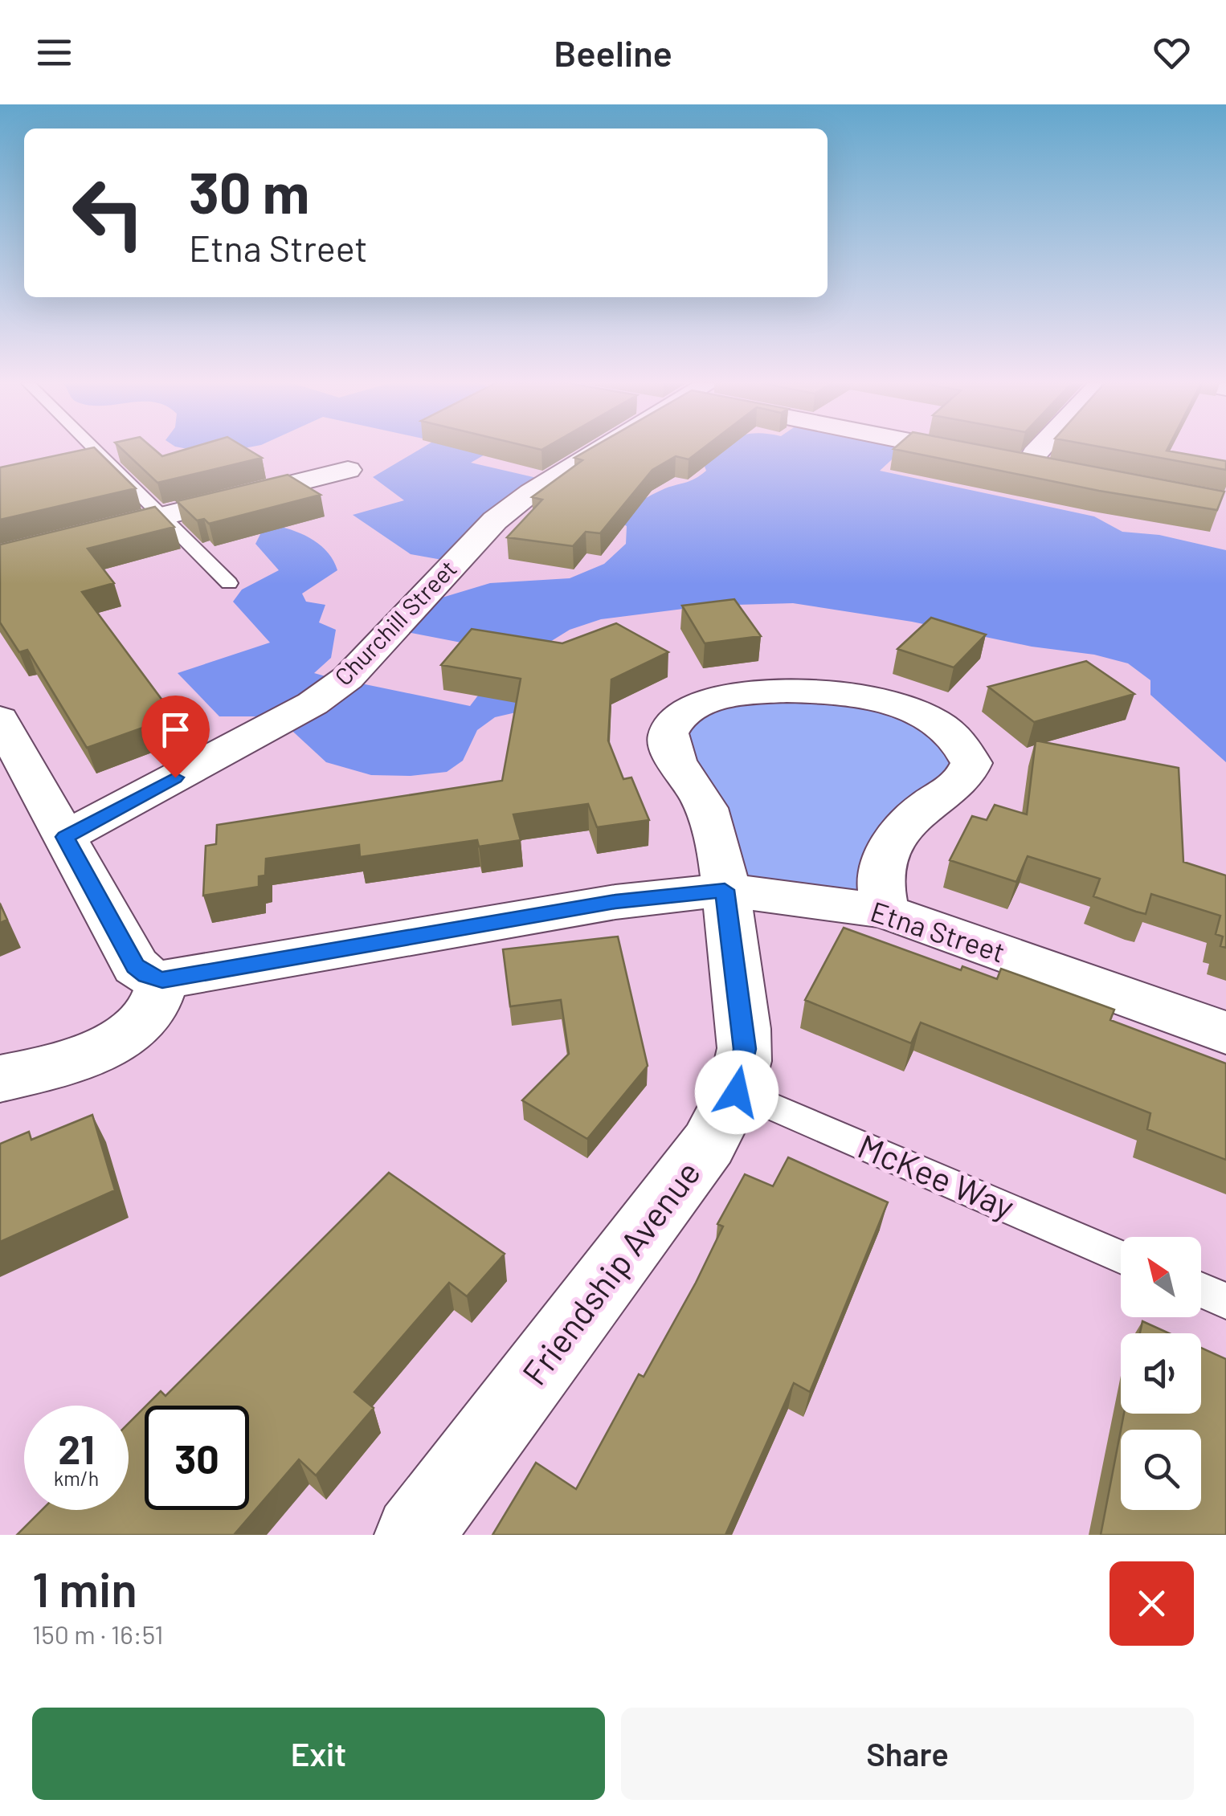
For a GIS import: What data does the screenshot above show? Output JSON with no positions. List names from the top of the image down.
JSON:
{
  "streets": {
    "street": ["Churchill Street", "Etna Street", "Friendship Avenue"],
    "lane": ["McKee Way"]
  },
  "crossings": [
    ["Etna Street", "Friendship Avenue"],
    ["McKee Way", "Friendship Avenue"]
  ],
  "north": "top left",
  "page": {
    "header": "Beeline",
    "turn": ["30 m", "Etna Street"],
    "speed": "21 km/h",
    "limit": "30",
    "heading": ["1 min", "150 m · 16:51"],
    "buttons": ["Exit", "Share"]
  }
}
